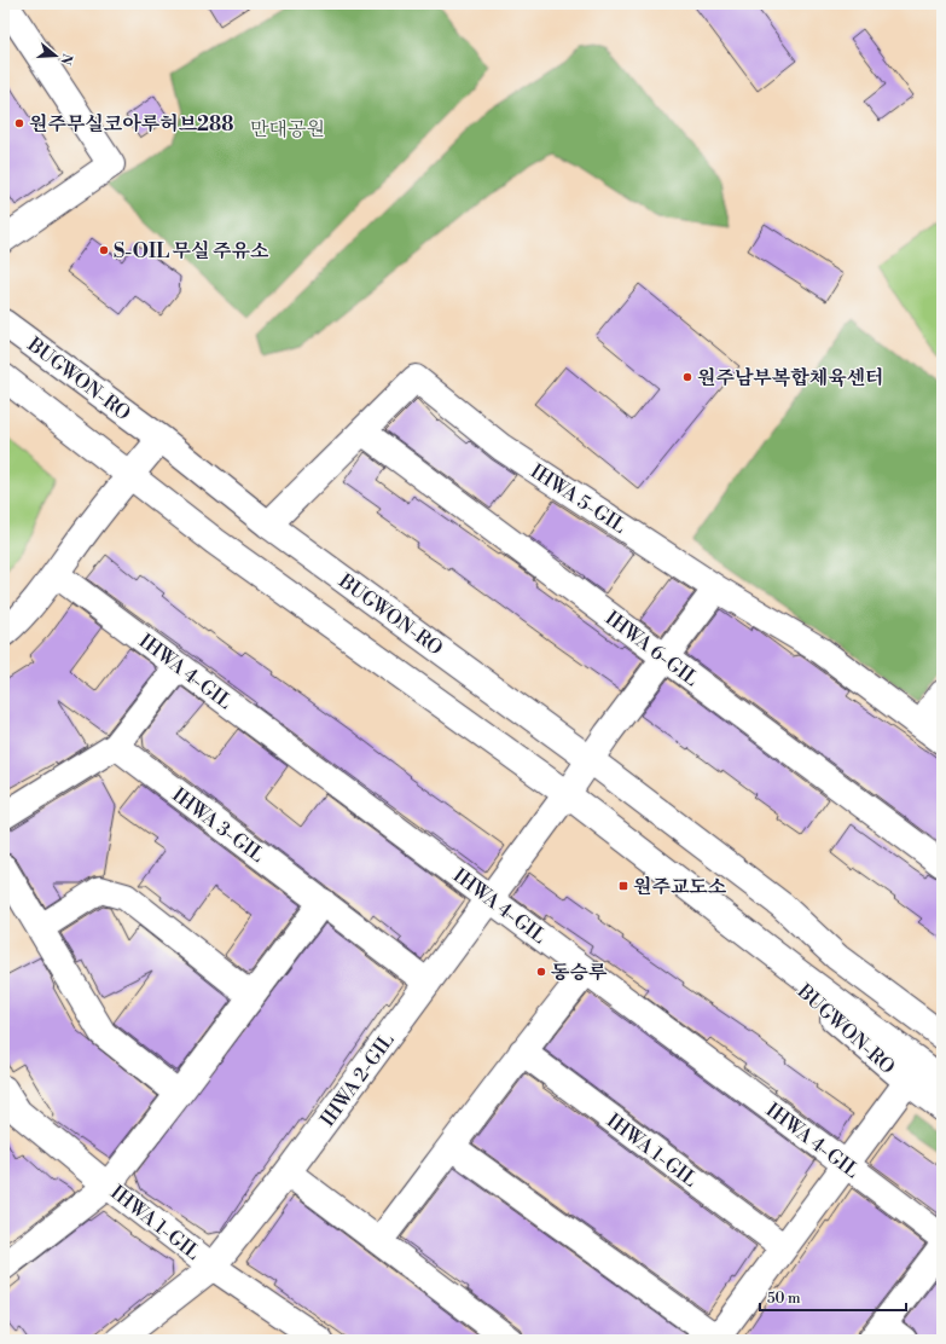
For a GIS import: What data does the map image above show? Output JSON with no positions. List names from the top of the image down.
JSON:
{
  "streets": {
    "street": [
      "BUGWON-RO",
      "IHWA 5-GIL",
      "IHWA 6-GIL",
      "IHWA 4-GIL",
      "IHWA 3-GIL",
      "IHWA 2-GIL",
      "IHWA 1-GIL"
    ]
  },
  "crossings": [
    ["BUGWON-RO", "IHWA 5-GIL"],
    ["BUGWON-RO", "IHWA 2-GIL"],
    ["IHWA 5-GIL", "IHWA 6-GIL"],
    ["IHWA 5-GIL", "IHWA 2-GIL"],
    ["IHWA 6-GIL", "IHWA 2-GIL"],
    ["IHWA 4-GIL", "IHWA 2-GIL"],
    ["IHWA 3-GIL", "IHWA 2-GIL"],
    ["IHWA 2-GIL", "IHWA 1-GIL"]
  ],
  "parks": ["만대공원"],
  "places": {
    "other": [
      "원주무실코아루허브288",
      "S-OIL 무실 주유소",
      "원주남부복합체육센터",
      "동승루"
    ],
    "transit": ["원주교도소"]
  },
  "scale_bar": "50 m",
  "north": "right"
}
